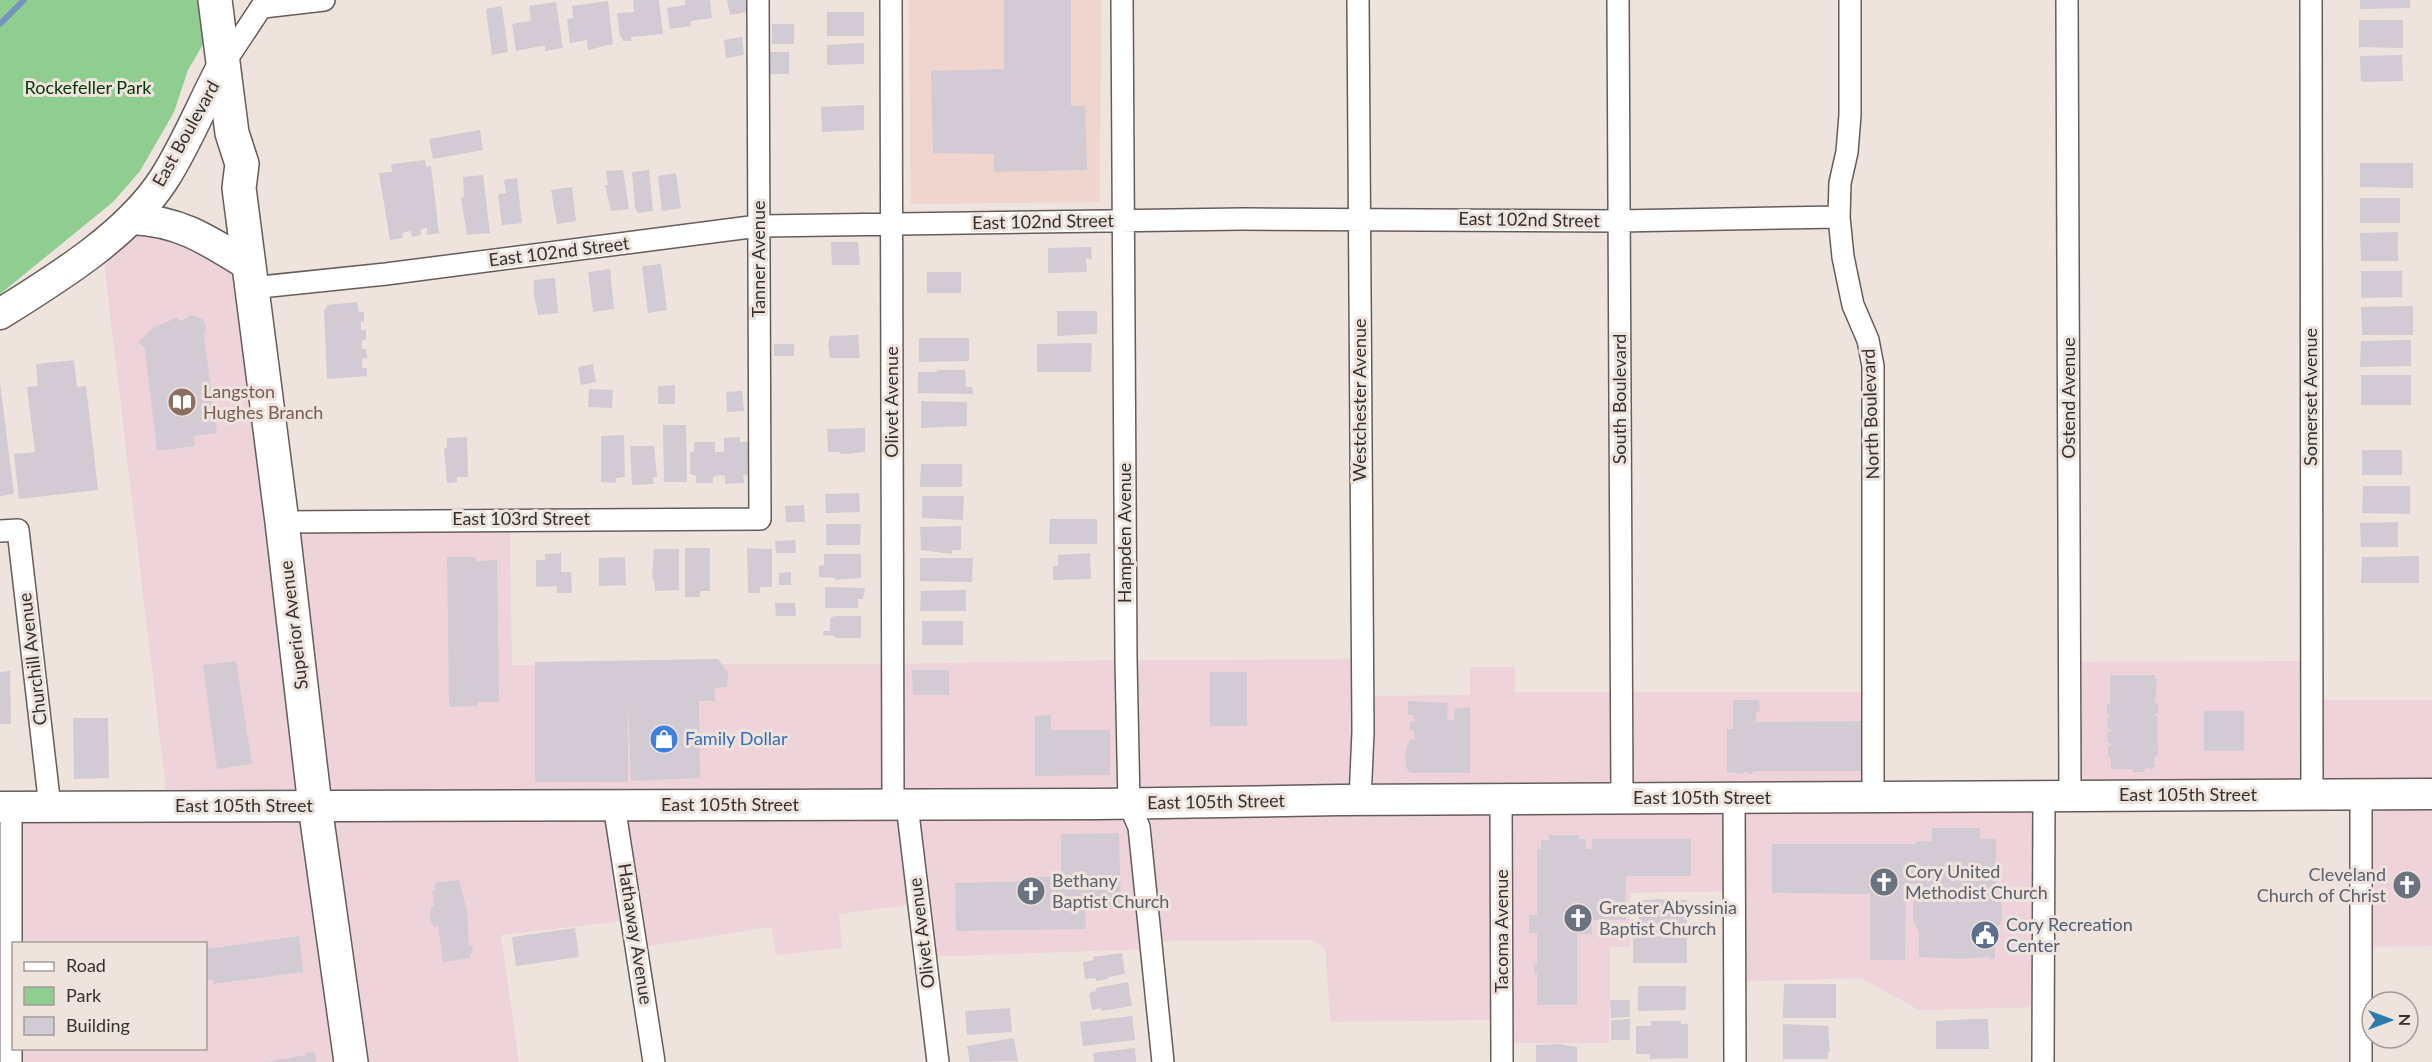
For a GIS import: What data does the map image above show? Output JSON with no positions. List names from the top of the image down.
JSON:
{
  "streets": {
    "main road": ["East Boulevard", "Superior Avenue", "East 105th Street"],
    "street": [
      "East 102nd Street",
      "Tanner Avenue",
      "Somerset Avenue",
      "Ostend Avenue",
      "South Boulevard",
      "Westchester Avenue",
      "Olivet Avenue",
      "North Boulevard",
      "East 103rd Street",
      "Hampden Avenue",
      "Churchill Avenue",
      "Tacoma Avenue",
      "Hathaway Avenue"
    ]
  },
  "crossings": [
    ["East Boulevard", "Superior Avenue"],
    ["East 102nd Street", "Tanner Avenue"],
    ["East 102nd Street", "South Boulevard"],
    ["East 102nd Street", "Westchester Avenue"],
    ["East 102nd Street", "Olivet Avenue"],
    ["East 102nd Street", "North Boulevard"],
    ["East 102nd Street", "Hampden Avenue"],
    ["East 102nd Street", "Superior Avenue"],
    ["Tanner Avenue", "East 103rd Street"],
    ["Somerset Avenue", "East 105th Street"],
    ["Ostend Avenue", "East 105th Street"],
    ["South Boulevard", "East 105th Street"],
    ["Westchester Avenue", "East 105th Street"],
    ["Olivet Avenue", "East 105th Street"],
    ["North Boulevard", "East 105th Street"],
    ["East 103rd Street", "Superior Avenue"],
    ["Hampden Avenue", "East 105th Street"],
    ["Superior Avenue", "East 105th Street"],
    ["Churchill Avenue", "East 105th Street"],
    ["East 105th Street", "Tacoma Avenue"],
    ["East 105th Street", "Hathaway Avenue"]
  ],
  "parks": ["Rockefeller Park"],
  "places": {
    "library": ["Langston Hughes Branch"],
    "shop": ["Family Dollar"],
    "church": [
      "Cory United Methodist Church",
      "Cleveland Church of Christ",
      "Bethany Baptist Church",
      "Greater Abyssinia Baptist Church"
    ],
    "public building": ["Cory Recreation Center"]
  },
  "legend": ["Road", "Park", "Building"],
  "north": "right"
}
